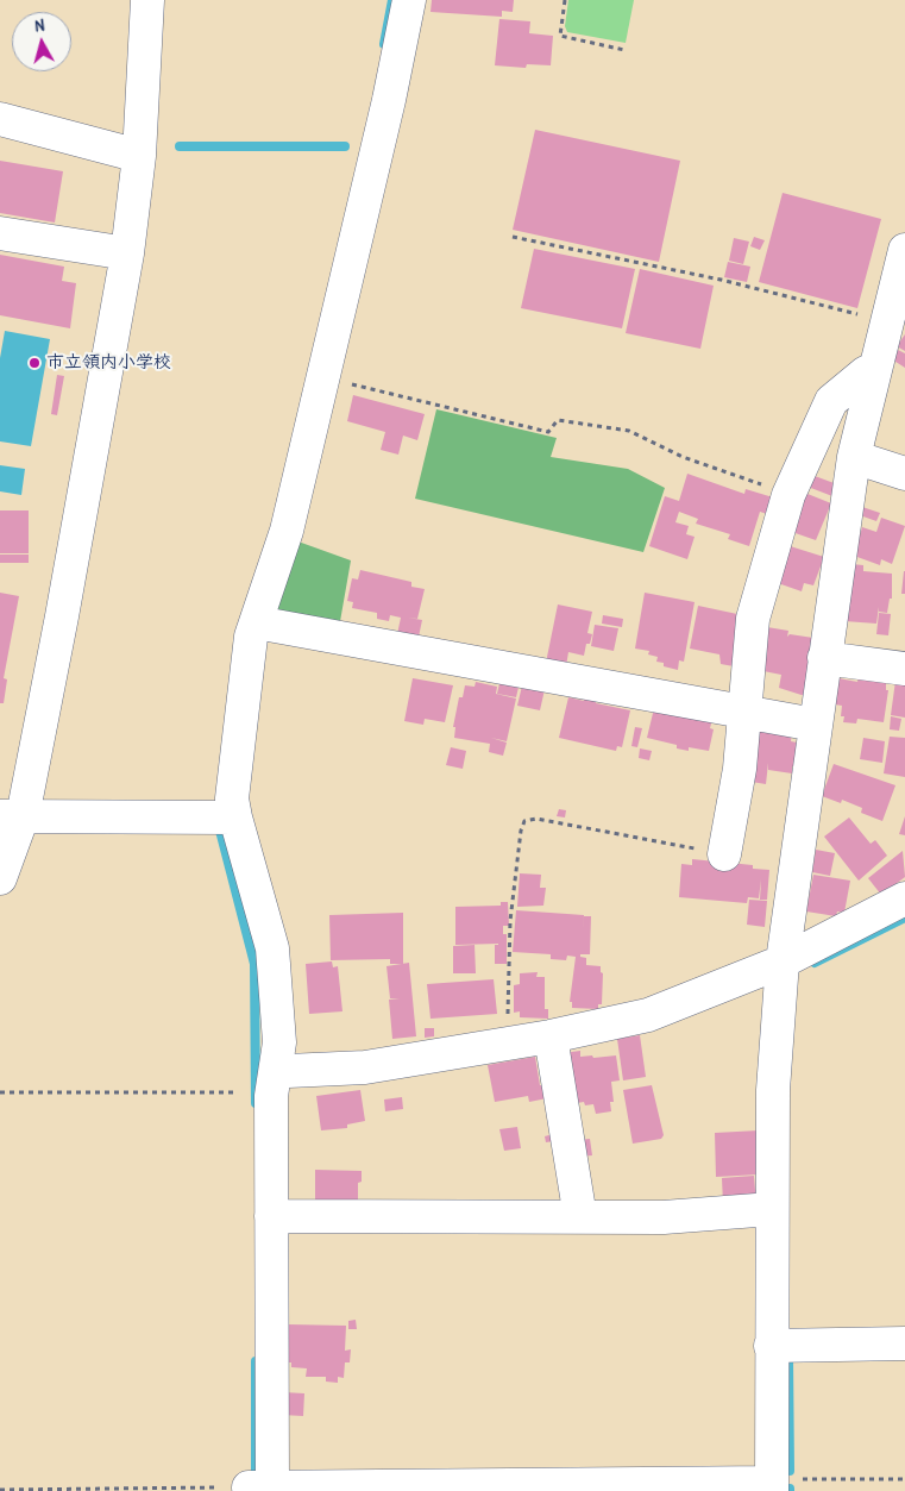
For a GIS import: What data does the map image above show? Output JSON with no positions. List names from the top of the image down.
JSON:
{
  "places": ["市立領内小学校"],
  "north": "top"
}
